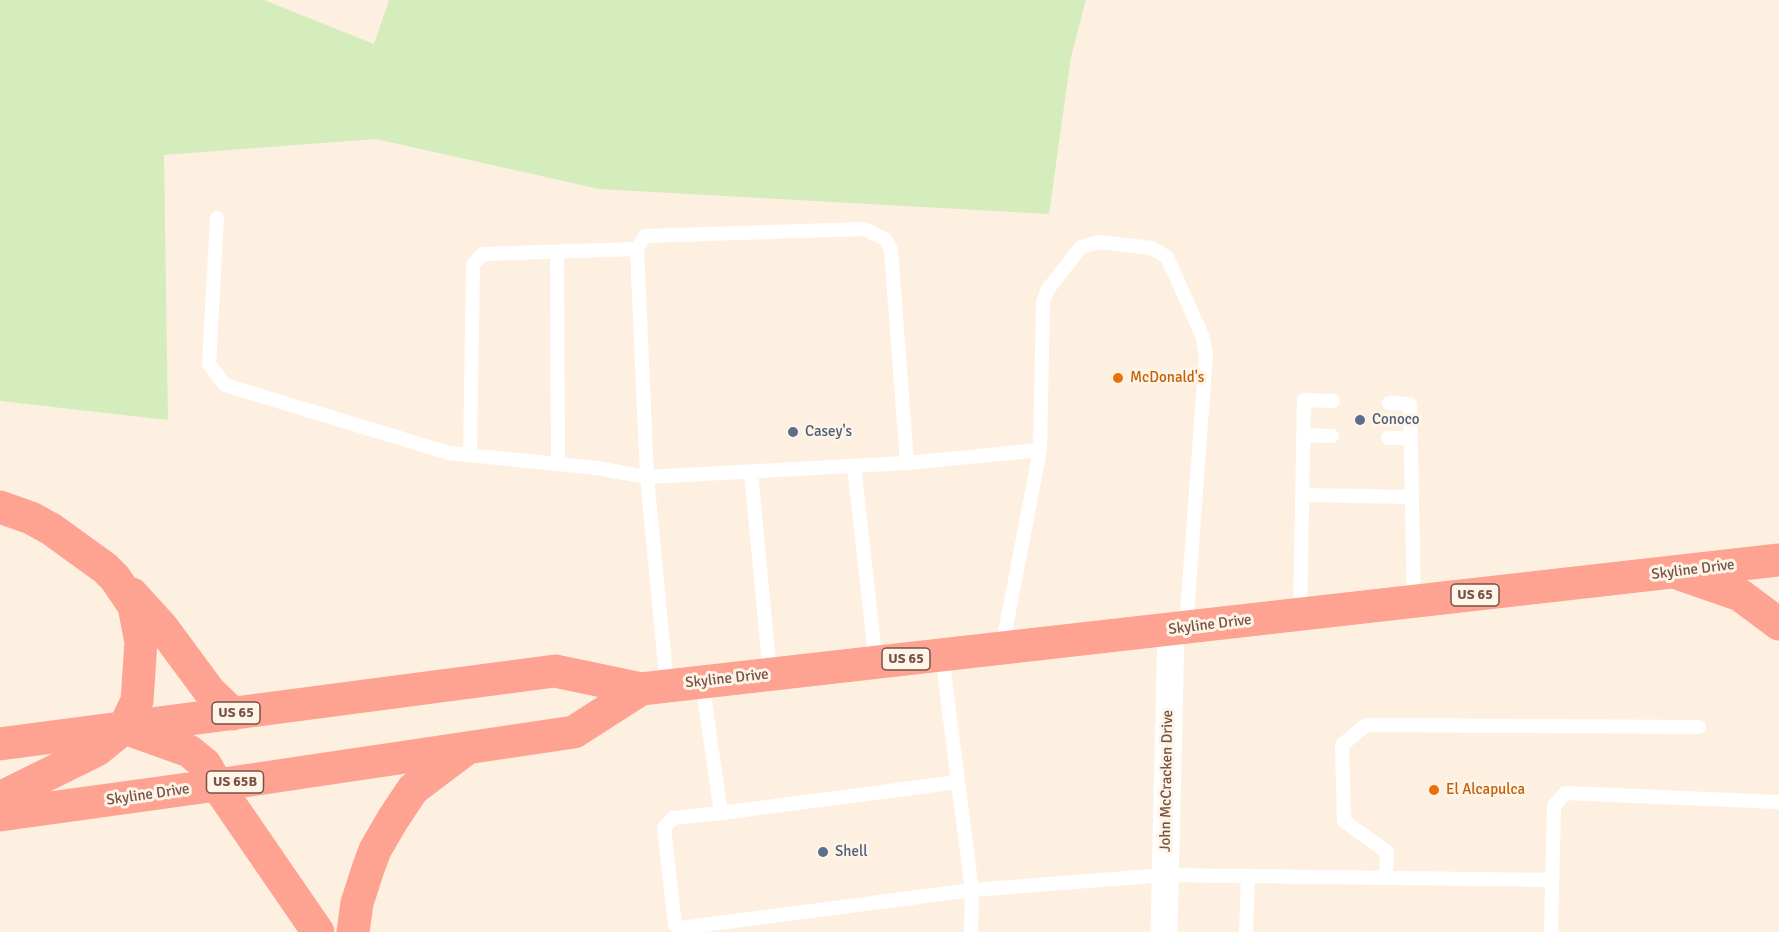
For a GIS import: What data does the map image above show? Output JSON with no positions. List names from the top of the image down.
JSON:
{
  "streets": {
    "highway": ["Skyline Drive", "US 65", "US 65B"],
    "street": ["John McCracken Drive"]
  },
  "crossings": [
    ["Skyline Drive", "US 65"],
    ["Skyline Drive", "John McCracken Drive"]
  ],
  "places": [
    "McDonald's",
    "Conoco",
    "Casey's",
    "El Alcapulca",
    "Shell"
  ]
}
